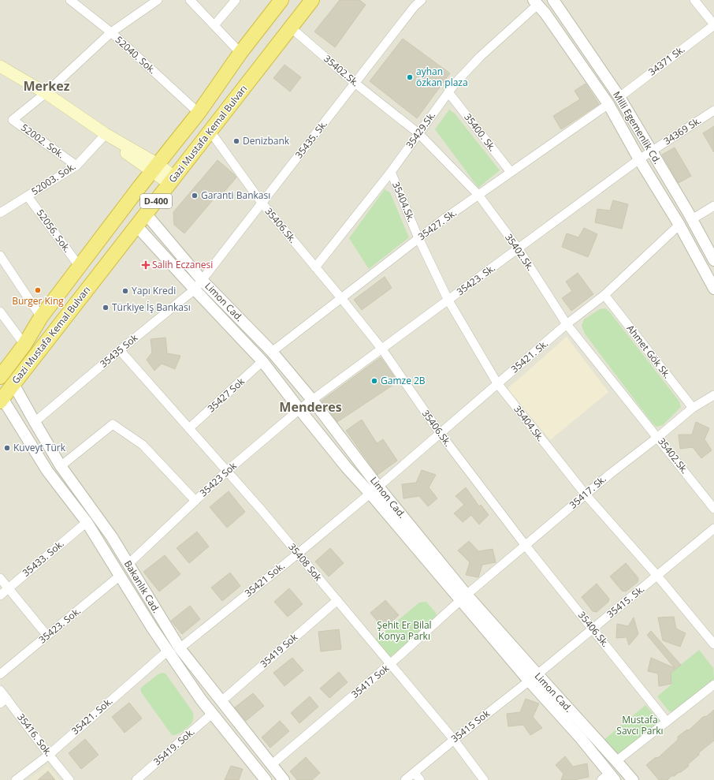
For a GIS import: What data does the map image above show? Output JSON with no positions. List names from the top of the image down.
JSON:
{
  "streets": {
    "highway": ["Gazi Mustafa Kemal Bulvarı", "D-400"],
    "street": [
      "52040. Sok.",
      "34371 Sk.",
      "35402.Sk.",
      "Milli Egemenlik Cd.",
      "35429.Sk.",
      "34369 Sk.",
      "35400. Sk.",
      "35435. Sk.",
      "52002. Sok.",
      "52003. Sok.",
      "35404.Sk.",
      "35427. Sk.",
      "35406.Sk.",
      "52056. Sok.",
      "35423. Sk.",
      "Limon Cad.",
      "35435 Sok",
      "Ahmet Gök Sk.",
      "35421. Sk.",
      "35427 Sok",
      "35423 Sok",
      "35417. Sk.",
      "35433. Sok.",
      "35408 Sok",
      "35421 Sok.",
      "Bakanlık Cad.",
      "35415. Sk.",
      "35423. Sok.",
      "35419 Sok",
      "35417 Sok",
      "35421. Sok.",
      "35415 Sok",
      "35416. Sok.",
      "35419. Sok."
    ]
  },
  "crossings": [
    ["52040. Sok.", "Gazi Mustafa Kemal Bulvarı"],
    ["34371 Sk.", "Milli Egemenlik Cd."],
    ["35402.Sk.", "35429.Sk."],
    ["35402.Sk.", "Gazi Mustafa Kemal Bulvarı"],
    ["35402.Sk.", "35435. Sk."],
    ["35402.Sk.", "35427. Sk."],
    ["35402.Sk.", "35423. Sk."],
    ["35402.Sk.", "35421. Sk."],
    ["35402.Sk.", "35417. Sk."],
    ["Milli Egemenlik Cd.", "34369 Sk."],
    ["35429.Sk.", "35400. Sk."],
    ["35429.Sk.", "35404.Sk."],
    ["35429.Sk.", "35406.Sk."],
    ["34369 Sk.", "35423. Sk."],
    ["35400. Sk.", "35427. Sk."],
    ["Gazi Mustafa Kemal Bulvarı", "35406.Sk."],
    ["Gazi Mustafa Kemal Bulvarı", "52056. Sok."],
    ["Gazi Mustafa Kemal Bulvarı", "Limon Cad."],
    ["Gazi Mustafa Kemal Bulvarı", "Bakanlık Cad."],
    ["35435. Sk.", "35406.Sk."],
    ["35435. Sk.", "Limon Cad."],
    ["35435. Sk.", "35435 Sok"],
    ["52002. Sok.", "52003. Sok."],
    ["52003. Sok.", "52056. Sok."],
    ["35404.Sk.", "35427. Sk."],
    ["35404.Sk.", "35423. Sk."],
    ["35404.Sk.", "35421. Sk."],
    ["35404.Sk.", "35417. Sk."],
    ["35404.Sk.", "35415. Sk."],
    ["35427. Sk.", "35406.Sk."],
    ["35427. Sk.", "Limon Cad."],
    ["35406.Sk.", "35423. Sk."],
    ["35406.Sk.", "35421. Sk."],
    ["35406.Sk.", "35417. Sk."],
    ["35406.Sk.", "35415. Sk."],
    ["35423. Sk.", "Limon Cad."],
    ["35423. Sk.", "35423 Sok"],
    ["Limon Cad.", "35435 Sok"],
    ["Limon Cad.", "35421. Sk."],
    ["Limon Cad.", "35427 Sok"],
    ["Limon Cad.", "35423 Sok"],
    ["Limon Cad.", "35417. Sk."],
    ["Limon Cad.", "35421 Sok."],
    ["Limon Cad.", "35415. Sk."],
    ["Limon Cad.", "35417 Sok"],
    ["Limon Cad.", "35415 Sok"],
    ["35435 Sok", "35408 Sok"],
    ["35435 Sok", "Bakanlık Cad."],
    ["Ahmet Gök Sk.", "35421. Sk."],
    ["Ahmet Gök Sk.", "35417. Sk."],
    ["35421. Sk.", "35421 Sok."],
    ["35427 Sok", "35408 Sok"],
    ["35423 Sok", "35408 Sok"],
    ["35423 Sok", "Bakanlık Cad."],
    ["35417. Sk.", "35417 Sok"],
    ["35433. Sok.", "Bakanlık Cad."],
    ["35408 Sok", "35421 Sok."],
    ["35408 Sok", "35419 Sok"],
    ["35408 Sok", "35417 Sok"],
    ["35408 Sok", "35415 Sok"],
    ["35421 Sok.", "Bakanlık Cad."],
    ["Bakanlık Cad.", "35423. Sok."],
    ["Bakanlık Cad.", "35419 Sok"],
    ["Bakanlık Cad.", "35417 Sok"],
    ["Bakanlık Cad.", "35421. Sok."],
    ["Bakanlık Cad.", "35419. Sok."],
    ["35415. Sk.", "35415 Sok"],
    ["35421. Sok.", "35416. Sok."]
  ],
  "districts": ["Merkez", "Menderes"],
  "parks": ["Şehit Er Bilal Konya Parkı", "Mustafa Savcı Parkı"],
  "places": {
    "other": [
      "ayhan özkan plaza",
      "Denizbank",
      "Garanti Bankası",
      "Burger King",
      "Yapı Kredi",
      "Türkiye İş Bankası",
      "Gamze 2B",
      "Kuveyt Türk"
    ],
    "health": ["Salih Eczanesi"]
  }
}
